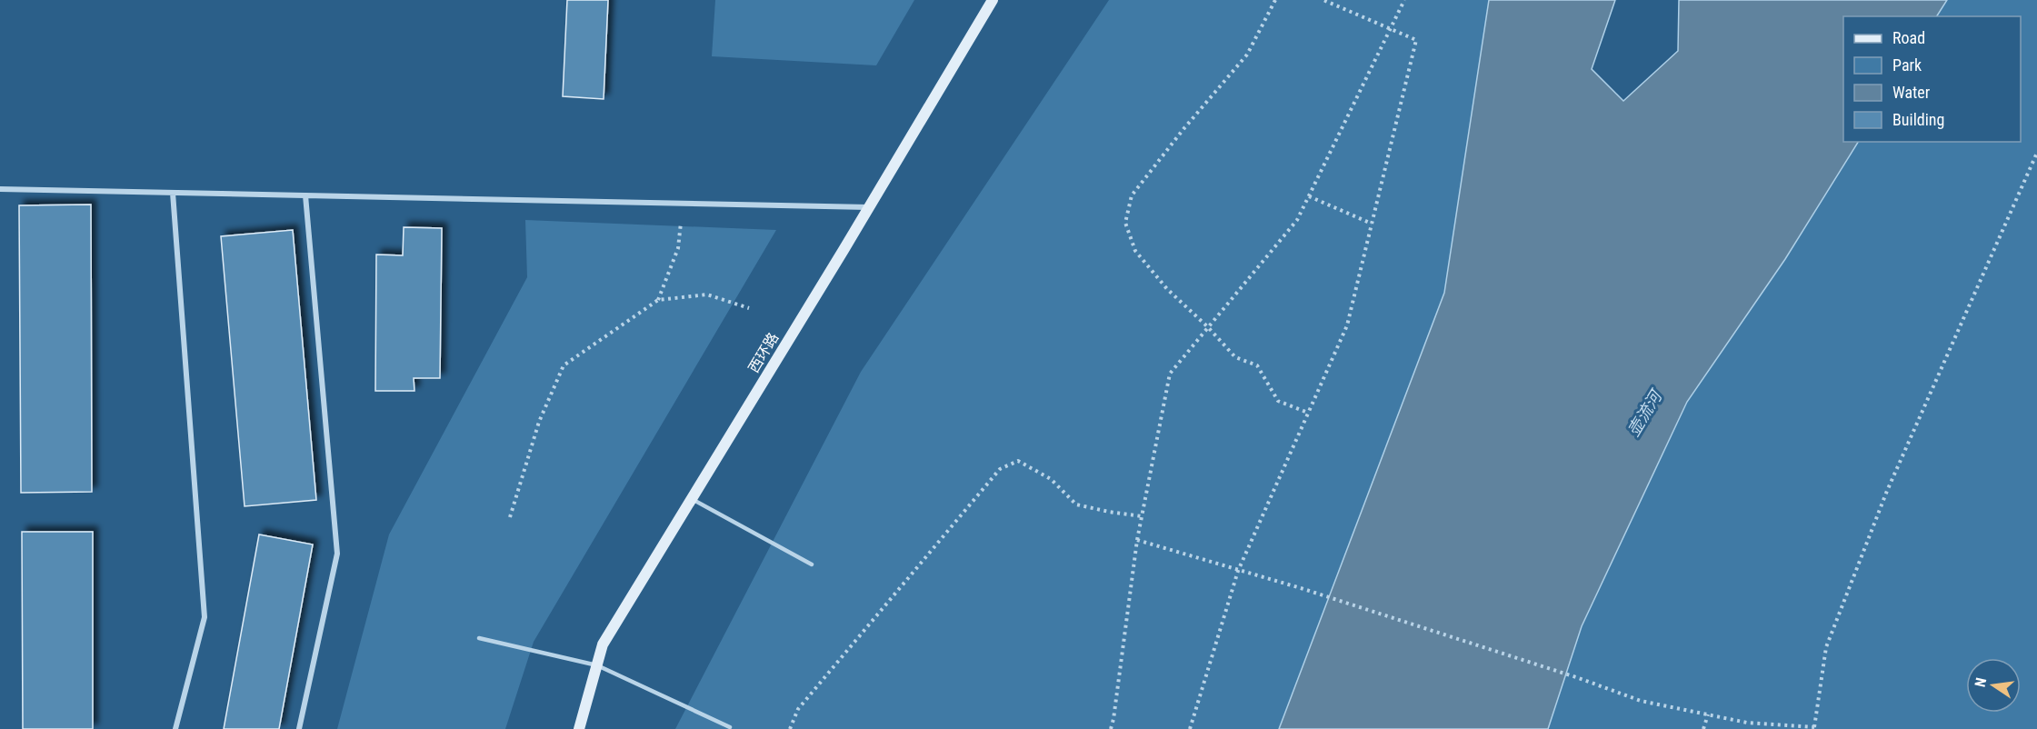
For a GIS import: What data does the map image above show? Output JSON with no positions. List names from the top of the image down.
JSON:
{
  "streets": {
    "main road": ["西环路"]
  },
  "water": ["壶流河"],
  "legend": [
    "Road",
    "Park",
    "Water",
    "Building"
  ],
  "north": "left"
}
